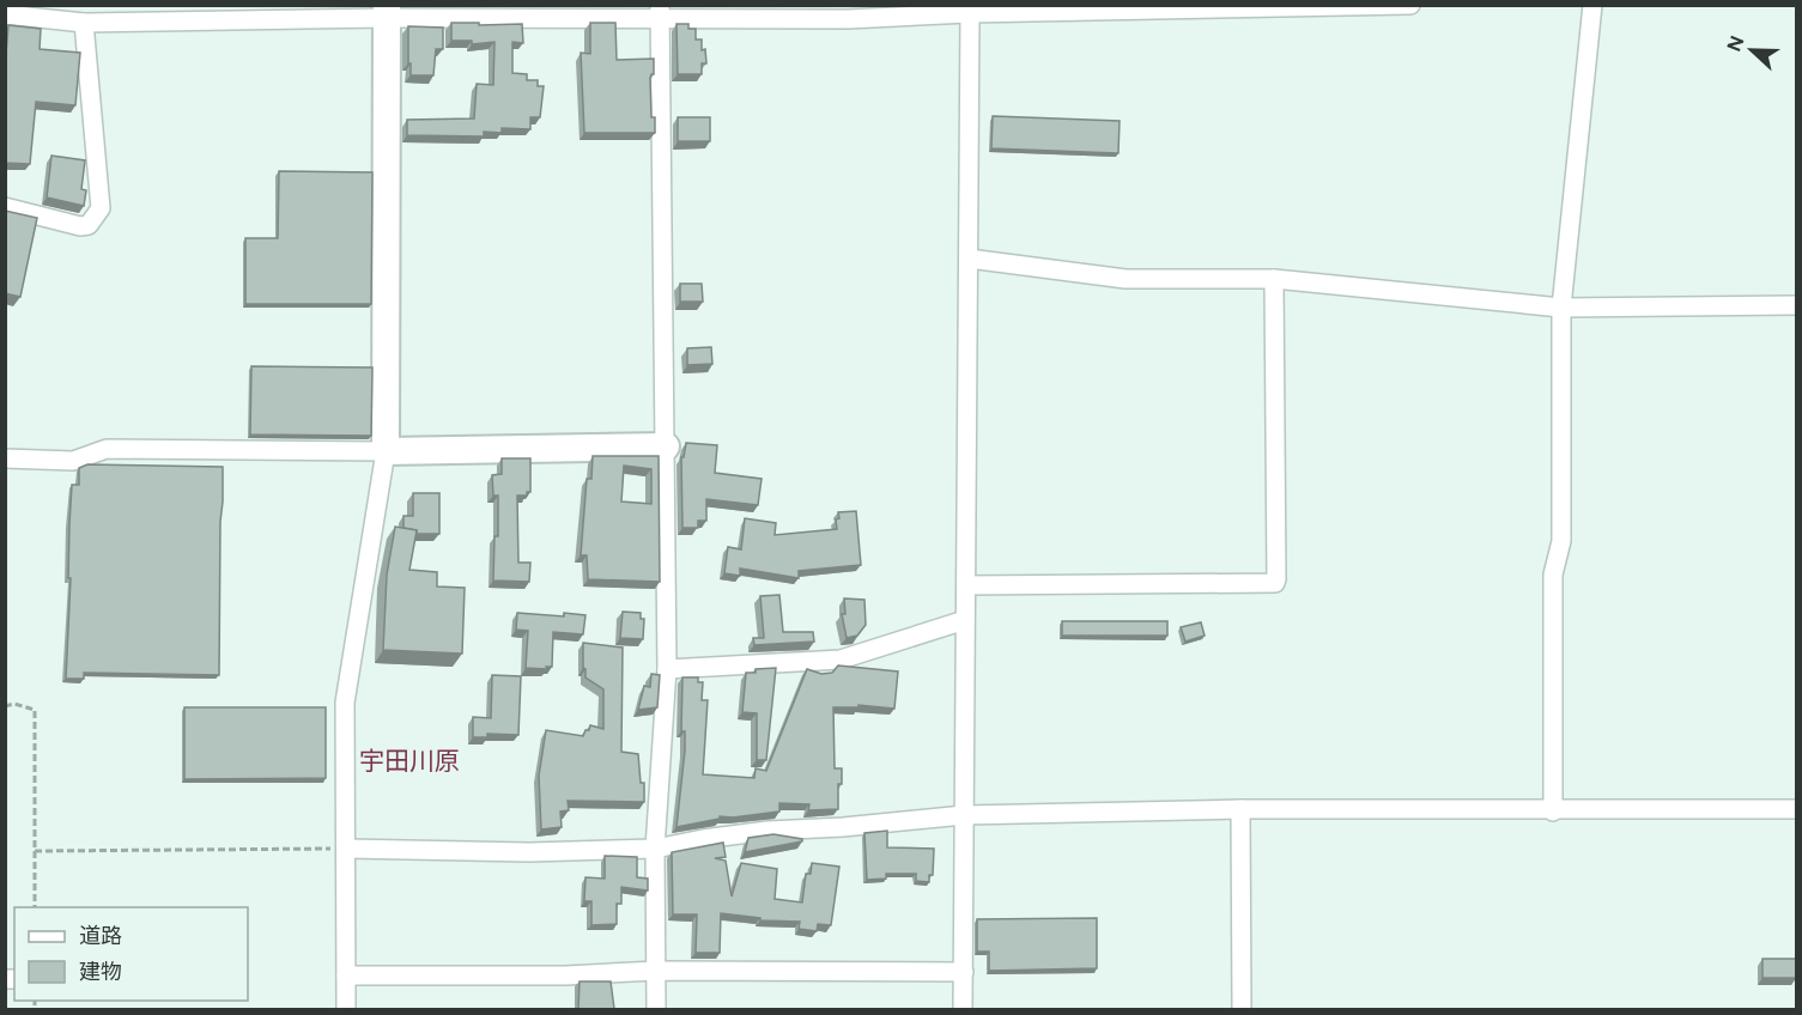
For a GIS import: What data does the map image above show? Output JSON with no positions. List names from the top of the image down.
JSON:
{
  "districts": ["宇田川原"],
  "legend": ["道路", "建物"],
  "north": "left"
}
